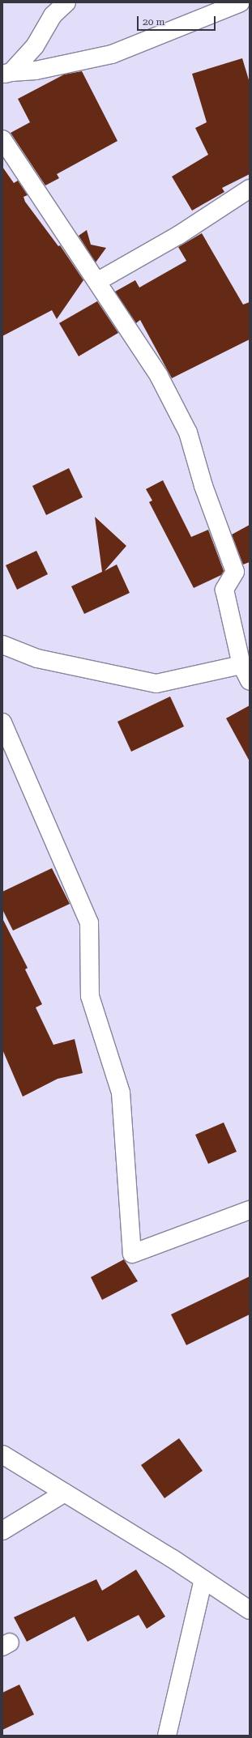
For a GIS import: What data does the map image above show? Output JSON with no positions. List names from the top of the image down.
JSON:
{
  "scale_bar": "20 m"
}
